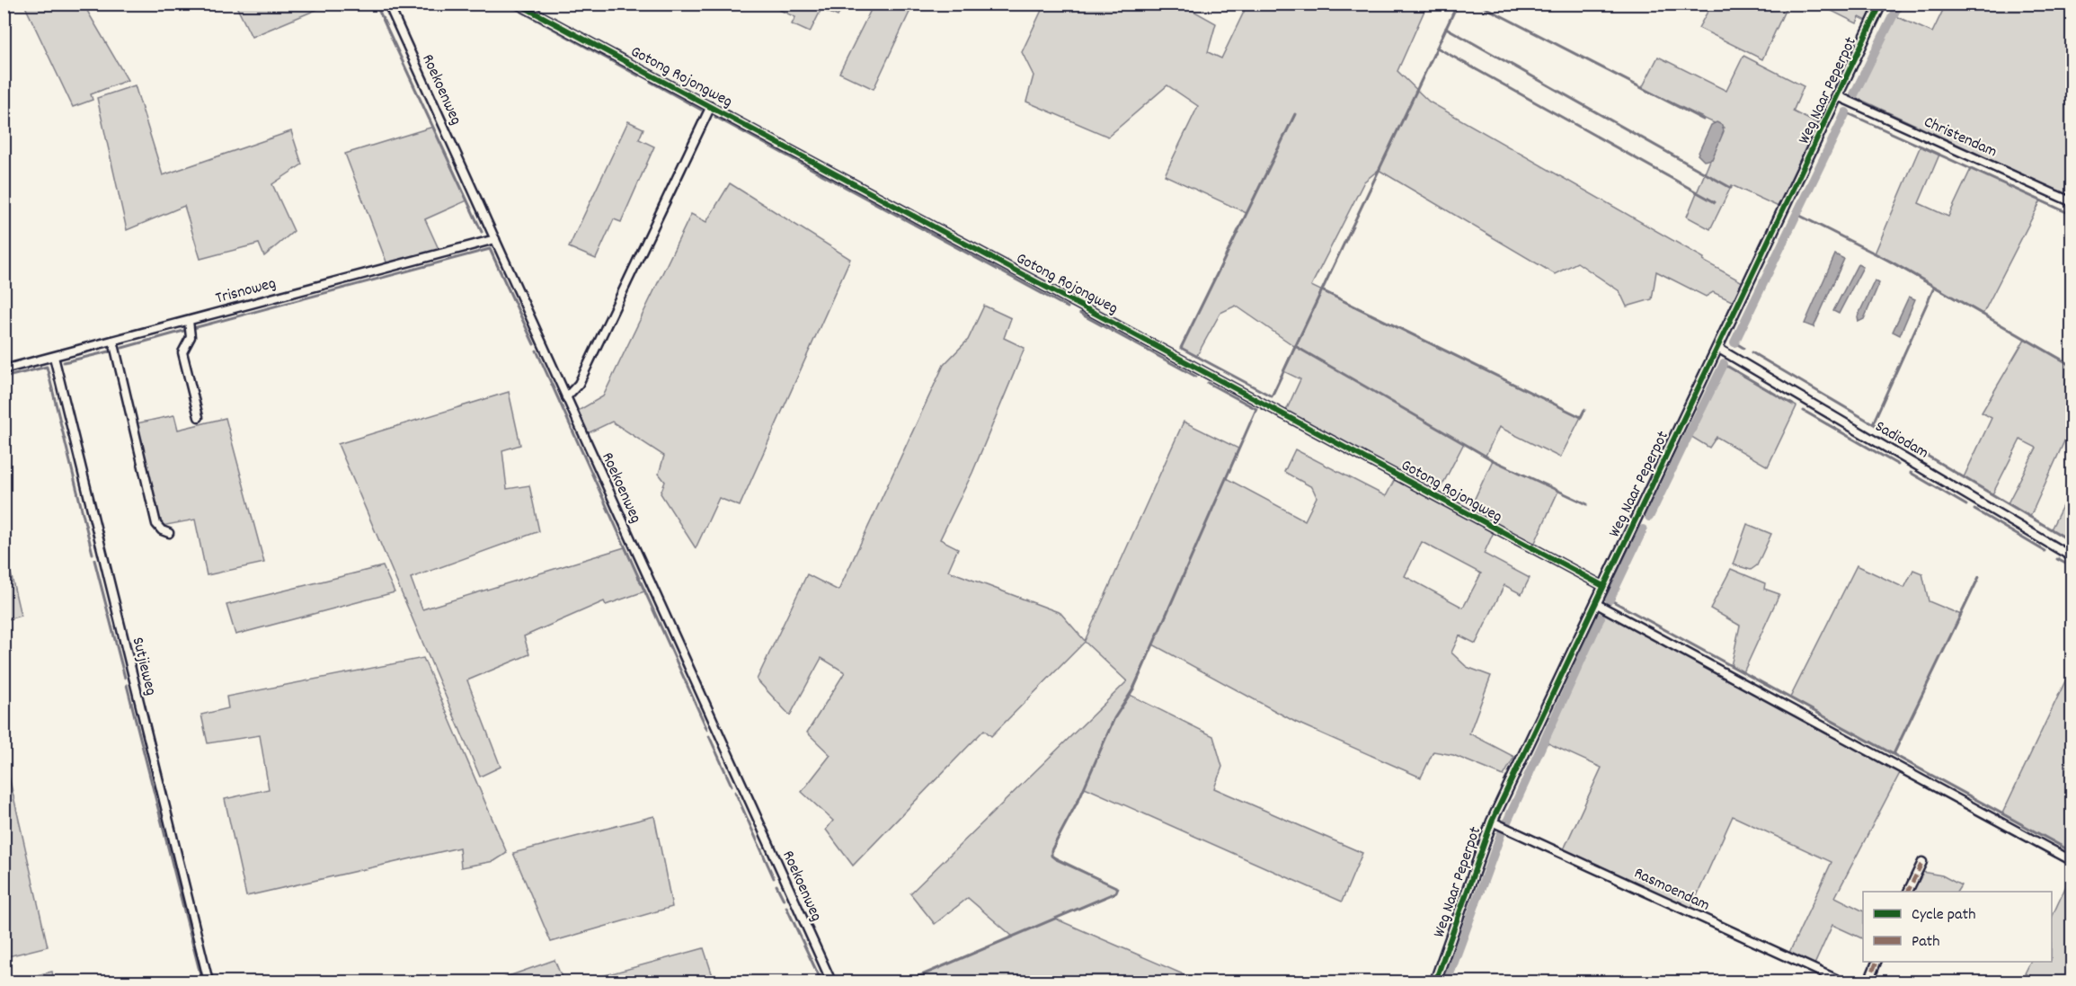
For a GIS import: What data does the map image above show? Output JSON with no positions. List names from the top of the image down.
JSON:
{
  "streets": {
    "street": [
      "Gotong Rojongweg",
      "Roekoenweg",
      "Weg Naar Peperpot",
      "Christendam",
      "Trisnoweg",
      "Sadiodam",
      "Sutjieweg",
      "Rasmoendam"
    ]
  },
  "crossings": [
    ["Gotong Rojongweg", "Weg Naar Peperpot"],
    ["Roekoenweg", "Trisnoweg"],
    ["Weg Naar Peperpot", "Christendam"],
    ["Weg Naar Peperpot", "Sadiodam"],
    ["Weg Naar Peperpot", "Rasmoendam"],
    ["Trisnoweg", "Sutjieweg"]
  ],
  "legend": ["Cycle path", "Path"]
}
